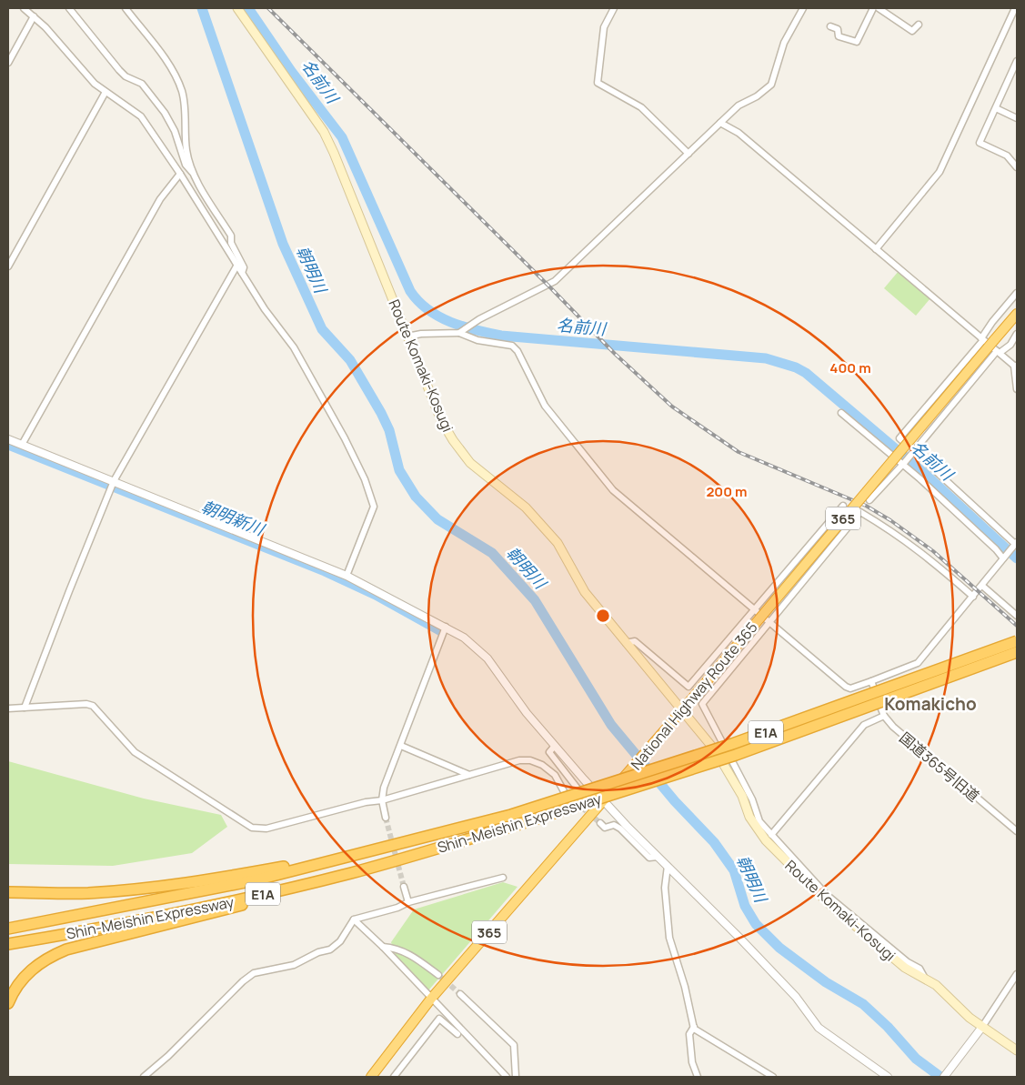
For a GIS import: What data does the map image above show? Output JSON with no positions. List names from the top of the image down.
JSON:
{
  "streets": {
    "highway": [
      "365",
      "National Highway Route 365",
      "E1A",
      "Shin-Meishin Expressway"
    ],
    "main road": ["Route Komaki-Kosugi"],
    "street": ["国道365号旧道"]
  },
  "crossings": [
    ["Route Komaki-Kosugi", "National Highway Route 365"]
  ],
  "districts": ["Komakicho"],
  "water": ["名前川", "朝明川", "朝明新川"],
  "rings": ["400 m", "200 m"]
}
